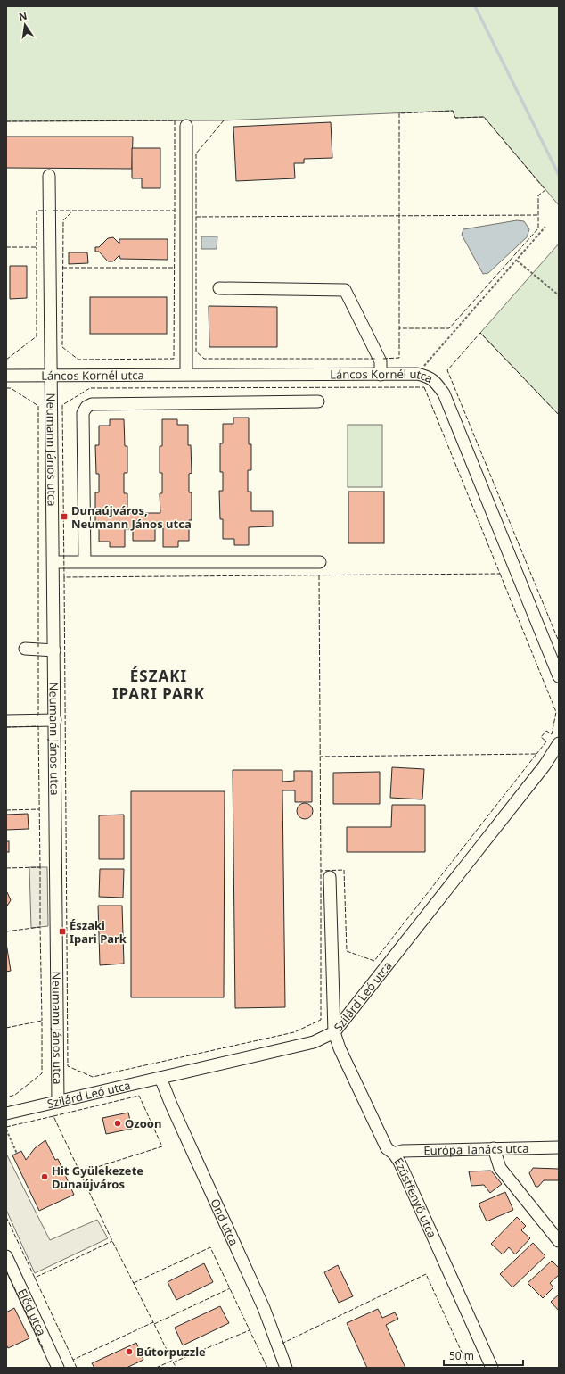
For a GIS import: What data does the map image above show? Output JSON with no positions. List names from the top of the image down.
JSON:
{
  "streets": {
    "street": [
      "Láncos Kornél utca",
      "Neumann János utca",
      "Szilárd Leó utca",
      "Európa Tanács utca",
      "Ezüstfenyő utca",
      "Ond utca",
      "Előd utca"
    ]
  },
  "crossings": [
    ["Láncos Kornél utca", "Neumann János utca"],
    ["Neumann János utca", "Szilárd Leó utca"],
    ["Szilárd Leó utca", "Ezüstfenyő utca"],
    ["Szilárd Leó utca", "Ond utca"],
    ["Európa Tanács utca", "Ezüstfenyő utca"]
  ],
  "districts": ["ÉSZAKI IPARI PARK"],
  "places": {
    "transit": ["Dunaújváros, Neumann János utca", "Északi Ipari Park"],
    "other": ["Ozoon", "Hit Gyülekezete Dunaújváros", "Bútorpuzzle"]
  },
  "scale_bar": "50 m",
  "north": "top"
}
